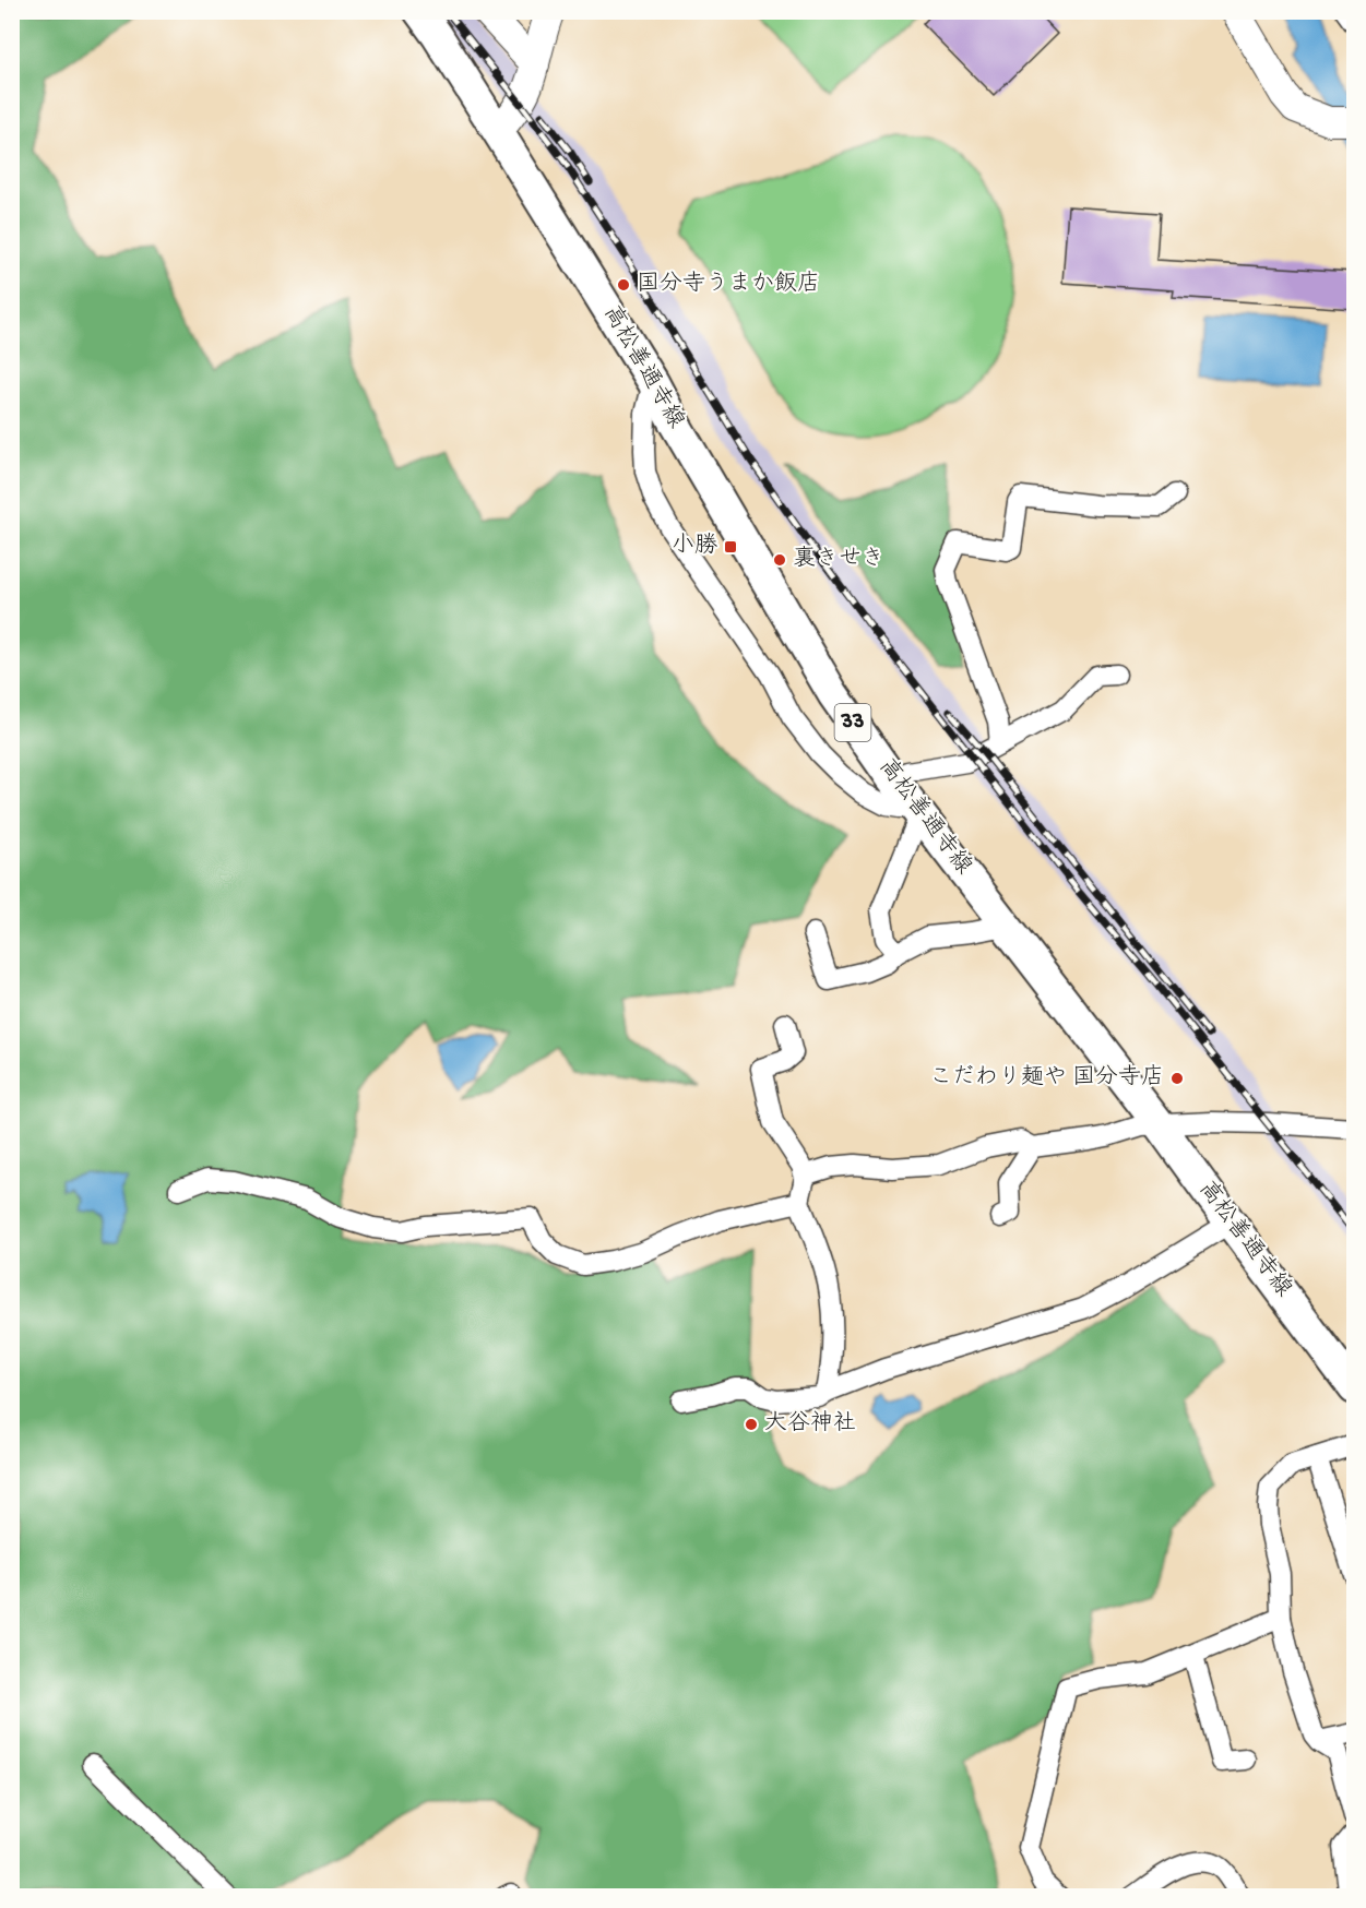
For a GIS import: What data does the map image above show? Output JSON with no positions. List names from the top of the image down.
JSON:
{
  "streets": {
    "main road": ["高松善通寺線", "33"]
  },
  "places": {
    "other": [
      "国分寺うまか飯店",
      "裏きせき",
      "こだわり麺や 国分寺店",
      "大谷神社"
    ],
    "transit": ["小勝"]
  }
}
